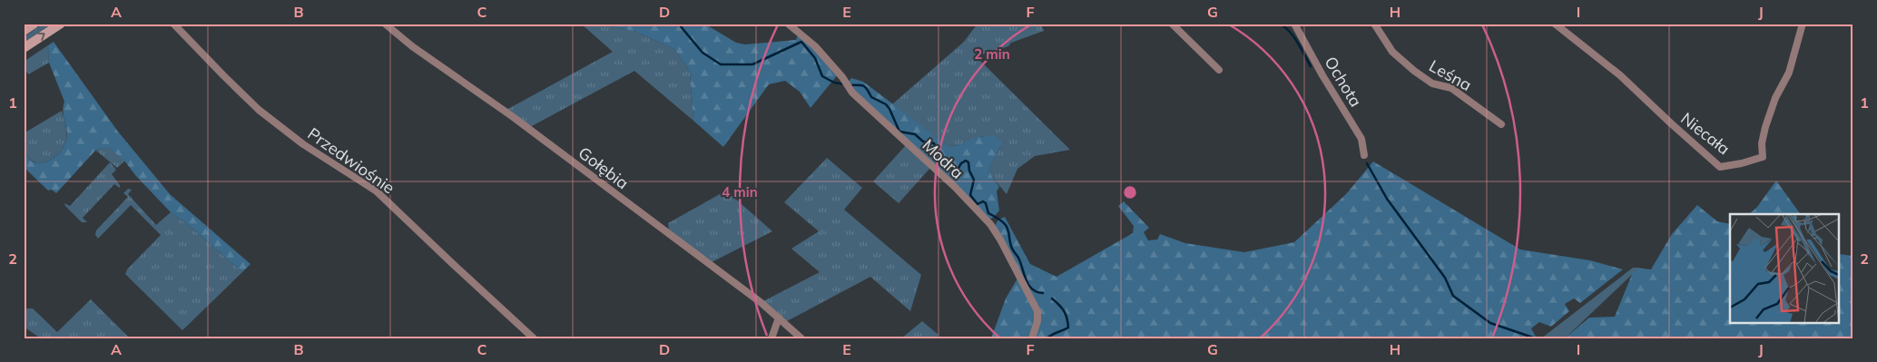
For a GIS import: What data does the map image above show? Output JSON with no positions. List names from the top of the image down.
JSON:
{
  "streets": {
    "street": [
      "Leśna",
      "Ochota",
      "Niecała",
      "Modra",
      "Przedwiośnie",
      "Gołębia"
    ]
  },
  "grid": {
    "columns": [
      "A",
      "B",
      "C",
      "D",
      "E",
      "F",
      "G",
      "H",
      "I",
      "J"
    ],
    "rows": ["1", "2"]
  },
  "rings": ["2 min", "4 min"]
}
